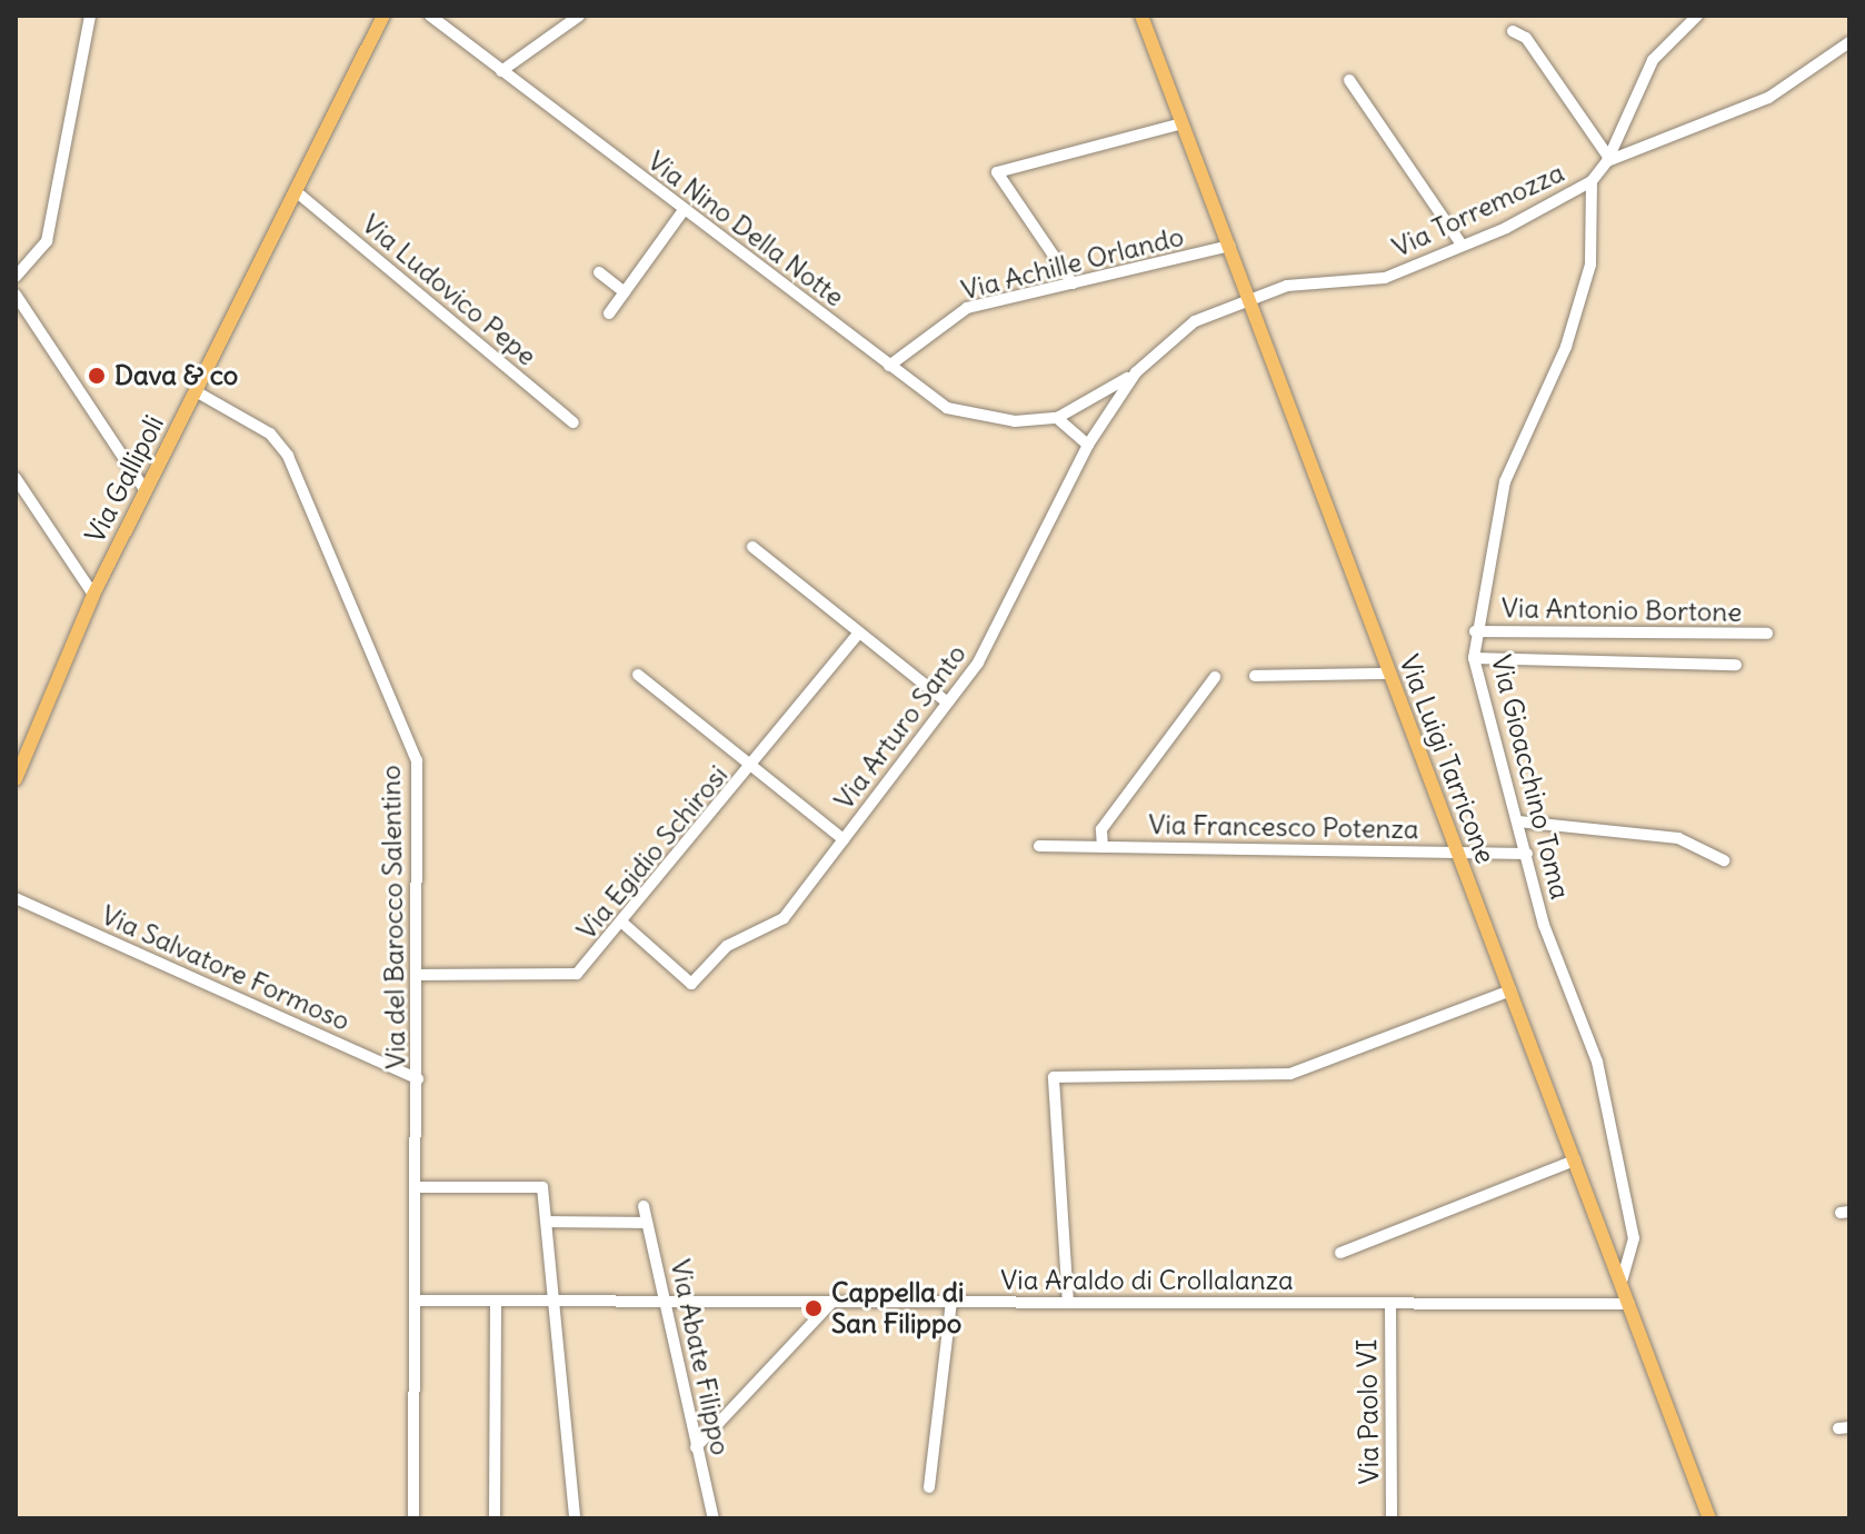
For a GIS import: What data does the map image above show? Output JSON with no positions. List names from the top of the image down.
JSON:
{
  "streets": {
    "main road": ["Via Gallipoli", "Via Luigi Tarricone"],
    "street": [
      "Via Torremozza",
      "Via Nino Della Notte",
      "Via Achille Orlando",
      "Via Ludovico Pepe",
      "Via Antonio Bortone",
      "Via Arturo Santo",
      "Via Gioacchino Toma",
      "Via Francesco Potenza",
      "Via Egidio Schirosi",
      "Via del Barocco Salentino",
      "Via Salvatore Formoso",
      "Via Araldo di Crollalanza",
      "Via Abate Filippo",
      "Via Paolo VI"
    ]
  },
  "crossings": [
    ["Via Torremozza", "Via Arturo Santo"],
    ["Via Torremozza", "Via Luigi Tarricone"],
    ["Via Torremozza", "Via Gioacchino Toma"],
    ["Via Nino Della Notte", "Via Achille Orlando"],
    ["Via Nino Della Notte", "Via Arturo Santo"],
    ["Via Achille Orlando", "Via Luigi Tarricone"],
    ["Via Ludovico Pepe", "Via Gallipoli"],
    ["Via Gallipoli", "Via del Barocco Salentino"],
    ["Via Antonio Bortone", "Via Gioacchino Toma"],
    ["Via Arturo Santo", "Via Luigi Tarricone"],
    ["Via Arturo Santo", "Via Egidio Schirosi"],
    ["Via Luigi Tarricone", "Via Gioacchino Toma"],
    ["Via Luigi Tarricone", "Via Francesco Potenza"],
    ["Via Luigi Tarricone", "Via Araldo di Crollalanza"],
    ["Via Gioacchino Toma", "Via Francesco Potenza"],
    ["Via Egidio Schirosi", "Via del Barocco Salentino"],
    ["Via del Barocco Salentino", "Via Salvatore Formoso"],
    ["Via del Barocco Salentino", "Via Araldo di Crollalanza"],
    ["Via Araldo di Crollalanza", "Via Abate Filippo"],
    ["Via Araldo di Crollalanza", "Via Paolo VI"]
  ],
  "places": ["Dava & co", "Cappella di San Filippo"]
}
